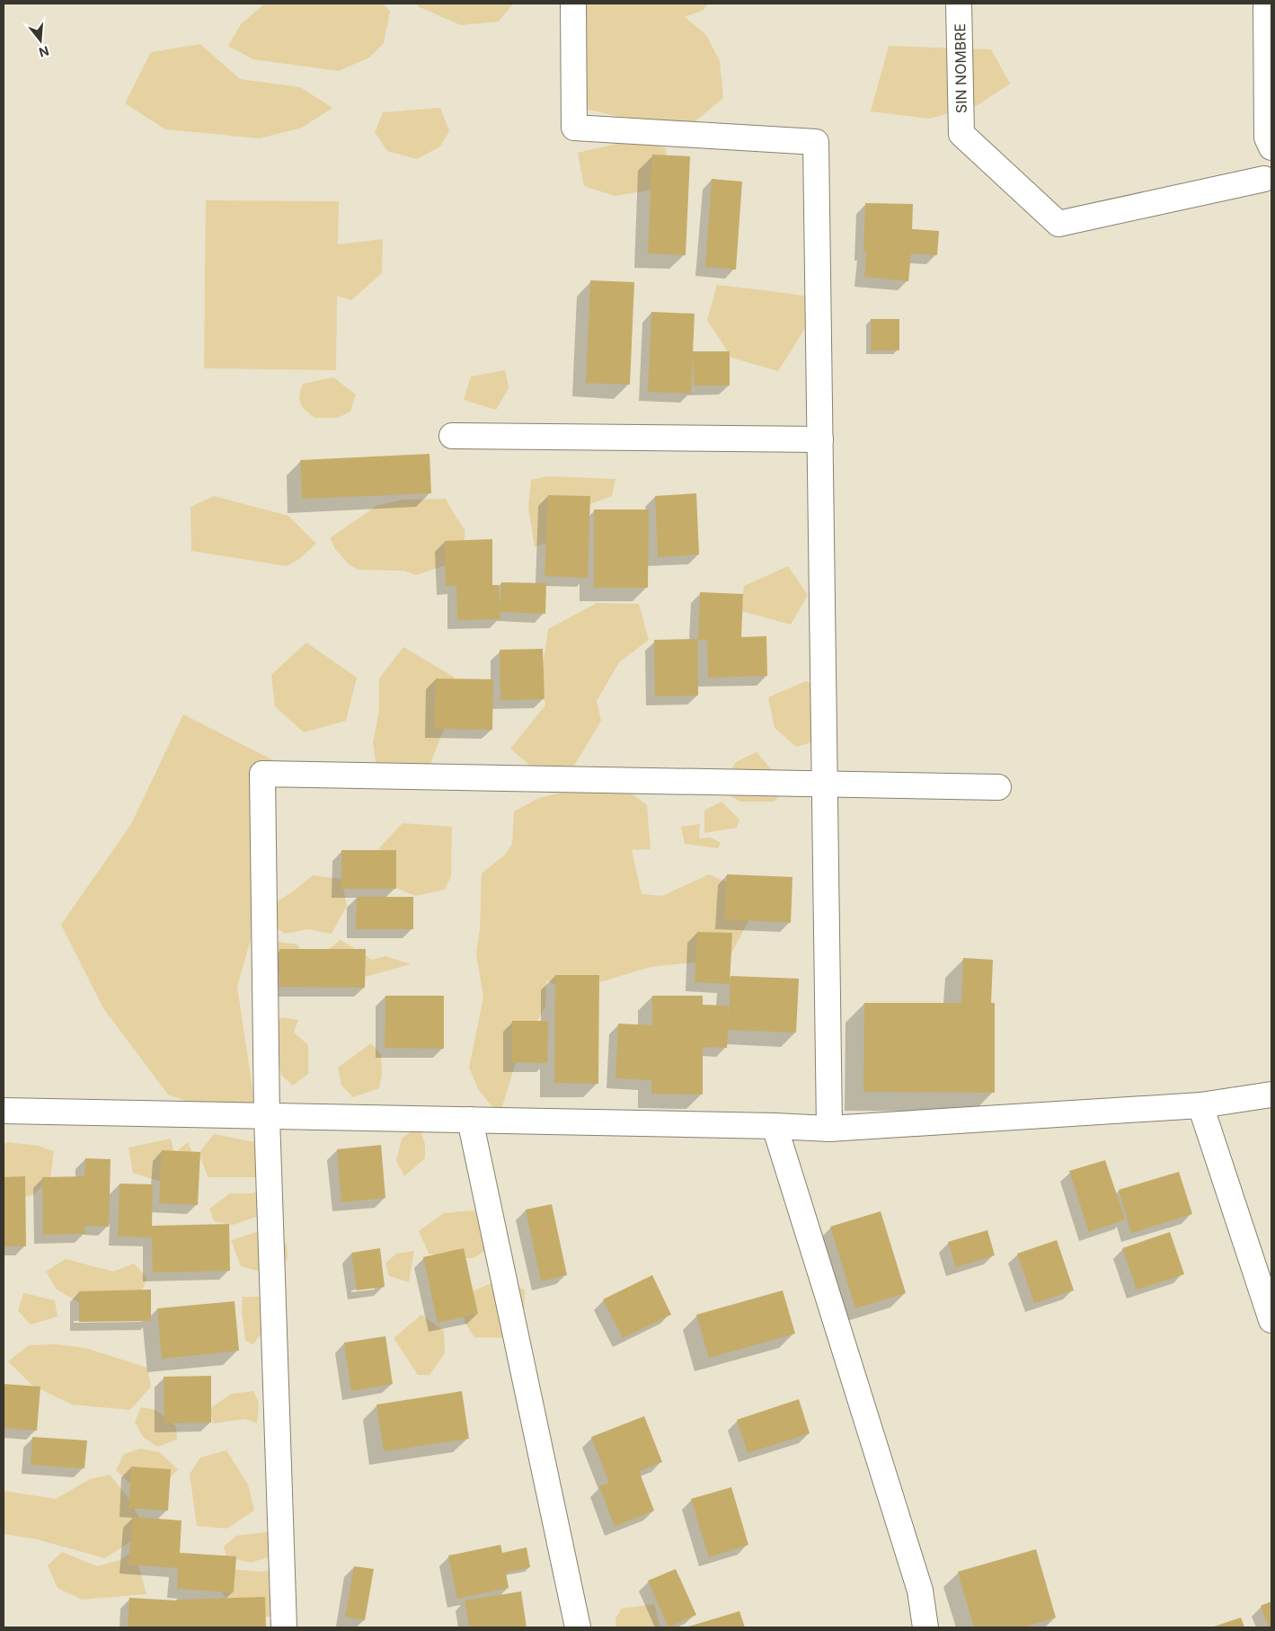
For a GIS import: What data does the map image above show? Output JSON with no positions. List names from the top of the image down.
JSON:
{
  "streets": {
    "street": ["SIN NOMBRE"]
  },
  "north": "bottom"
}
